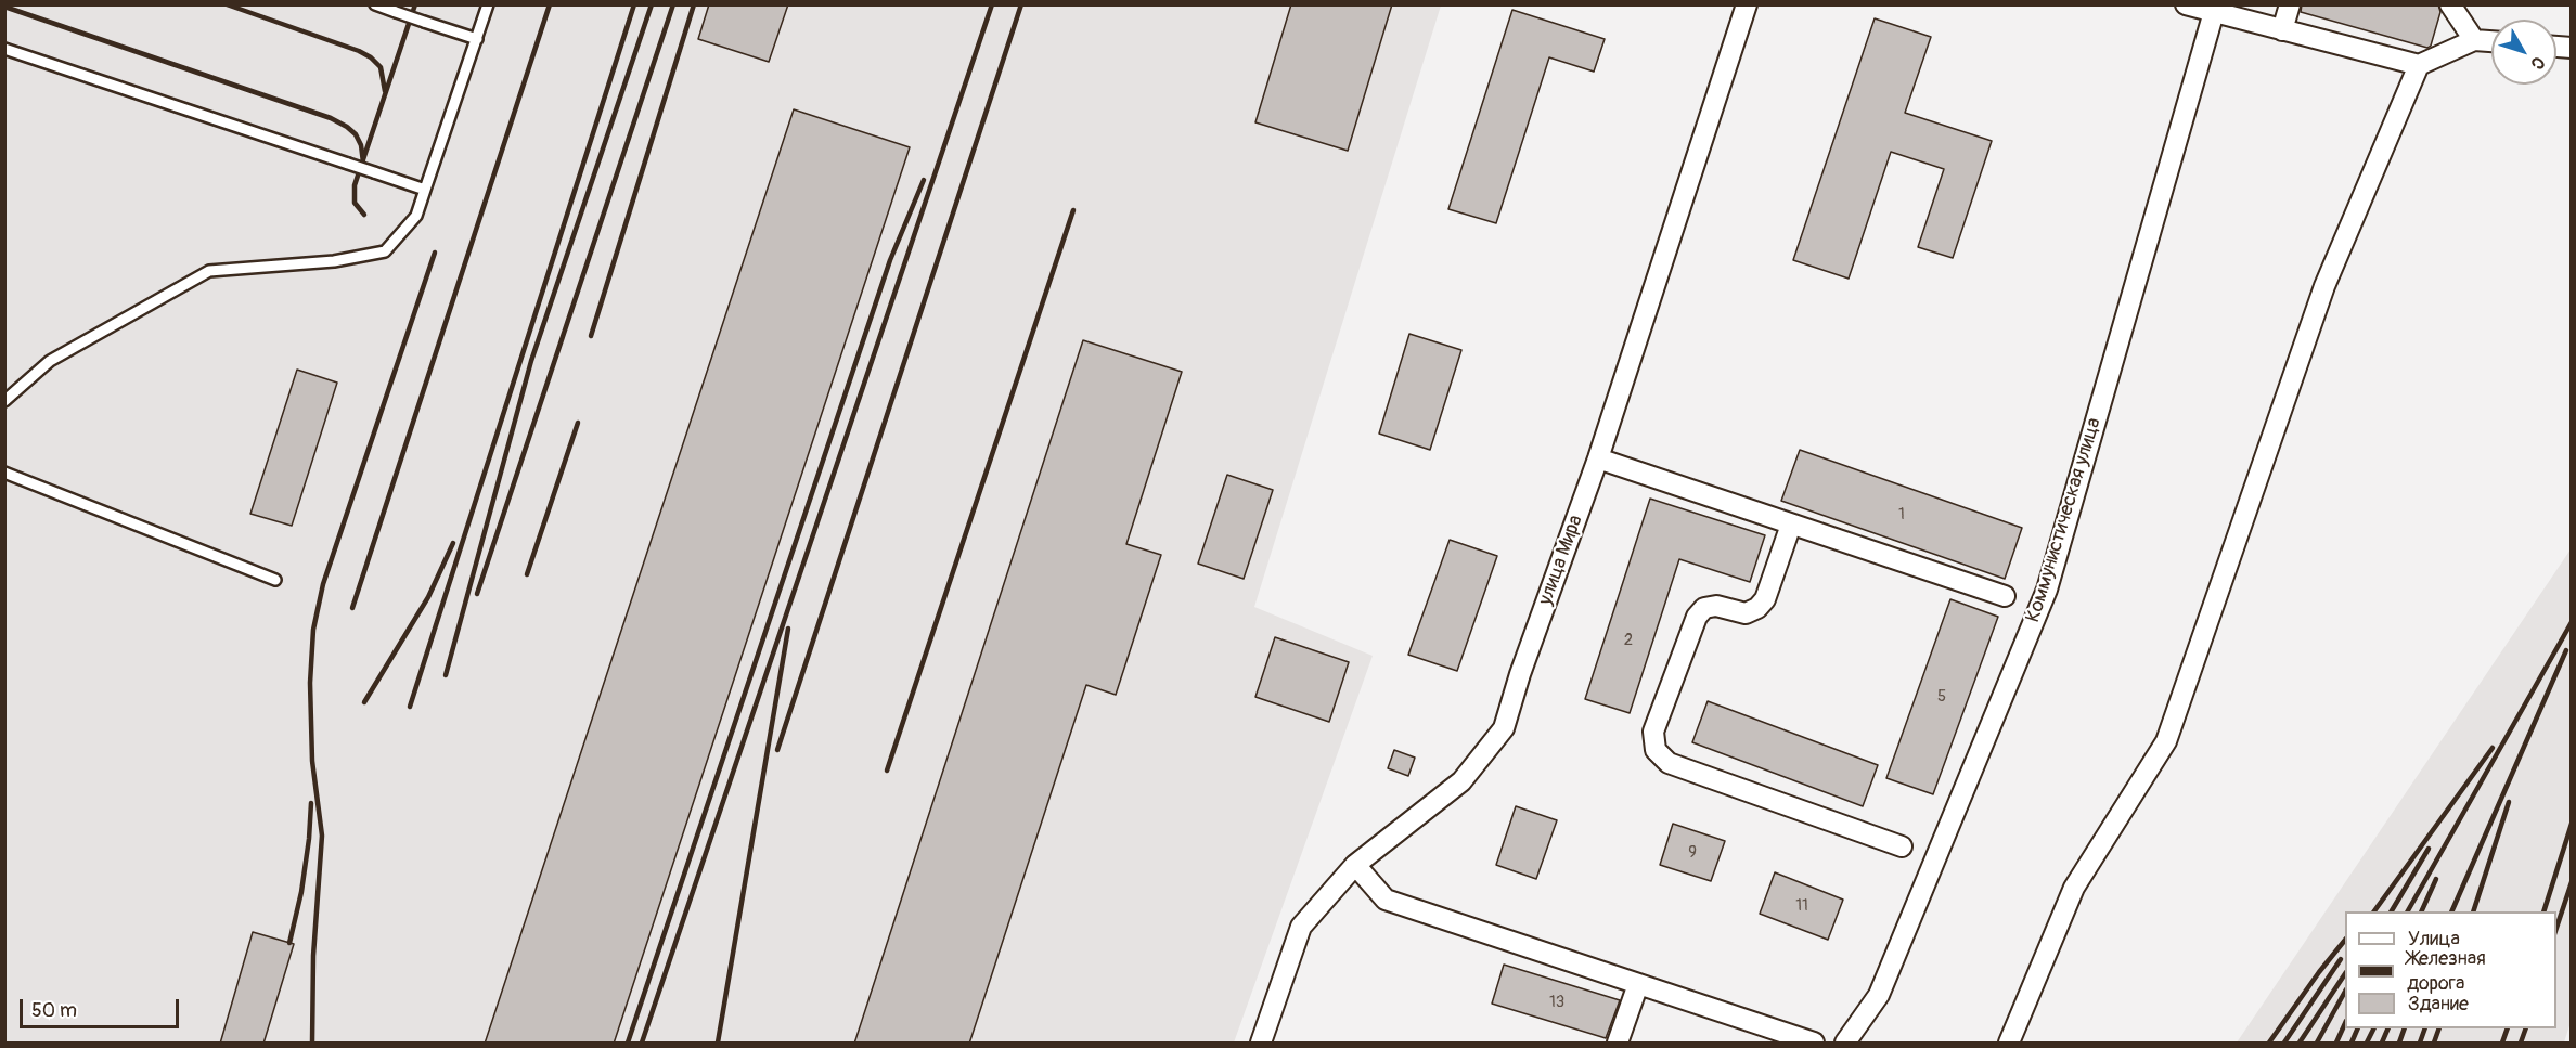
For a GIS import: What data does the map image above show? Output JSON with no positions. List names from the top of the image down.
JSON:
{
  "streets": {
    "street": ["Коммунистическая улица", "улица Мира"]
  },
  "house_numbers": [
    "1",
    "2",
    "5",
    "9",
    "11",
    "13"
  ],
  "legend": ["Улица", "Железная дорога", "Здание"],
  "scale_bar": "50 m",
  "north": "bottom right"
}
